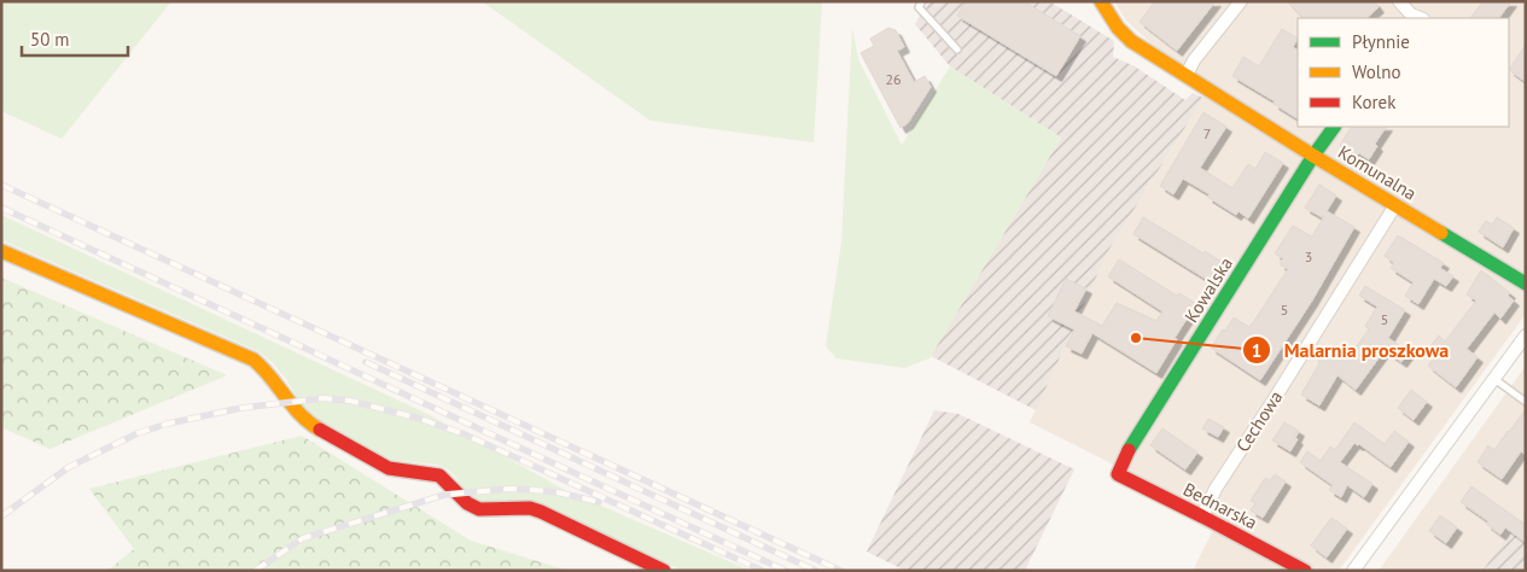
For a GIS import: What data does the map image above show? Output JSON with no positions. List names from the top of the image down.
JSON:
{
  "streets": {
    "street": [
      "Komunalna",
      "Kowalska",
      "Cechowa",
      "Bednarska"
    ]
  },
  "crossings": [
    ["Komunalna", "Kowalska"],
    ["Komunalna", "Cechowa"],
    ["Kowalska", "Bednarska"],
    ["Cechowa", "Bednarska"]
  ],
  "places": ["Malarnia proszkowa"],
  "house_numbers": [
    "26",
    "7",
    "3",
    "5",
    "5"
  ],
  "legend": ["Płynnie", "Wolno", "Korek"],
  "scale_bar": "50 m"
}
